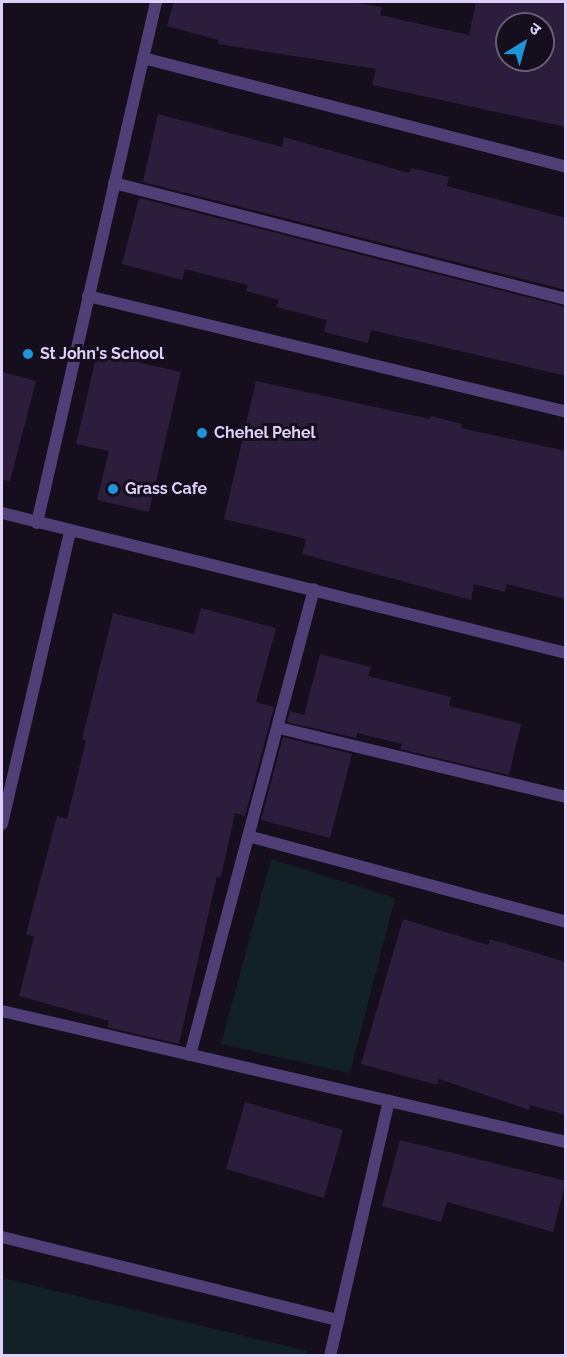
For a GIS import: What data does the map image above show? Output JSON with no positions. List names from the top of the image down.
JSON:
{
  "places": ["St John's School", "Chehel Pehel", "Grass Cafe"],
  "north": "top right"
}
